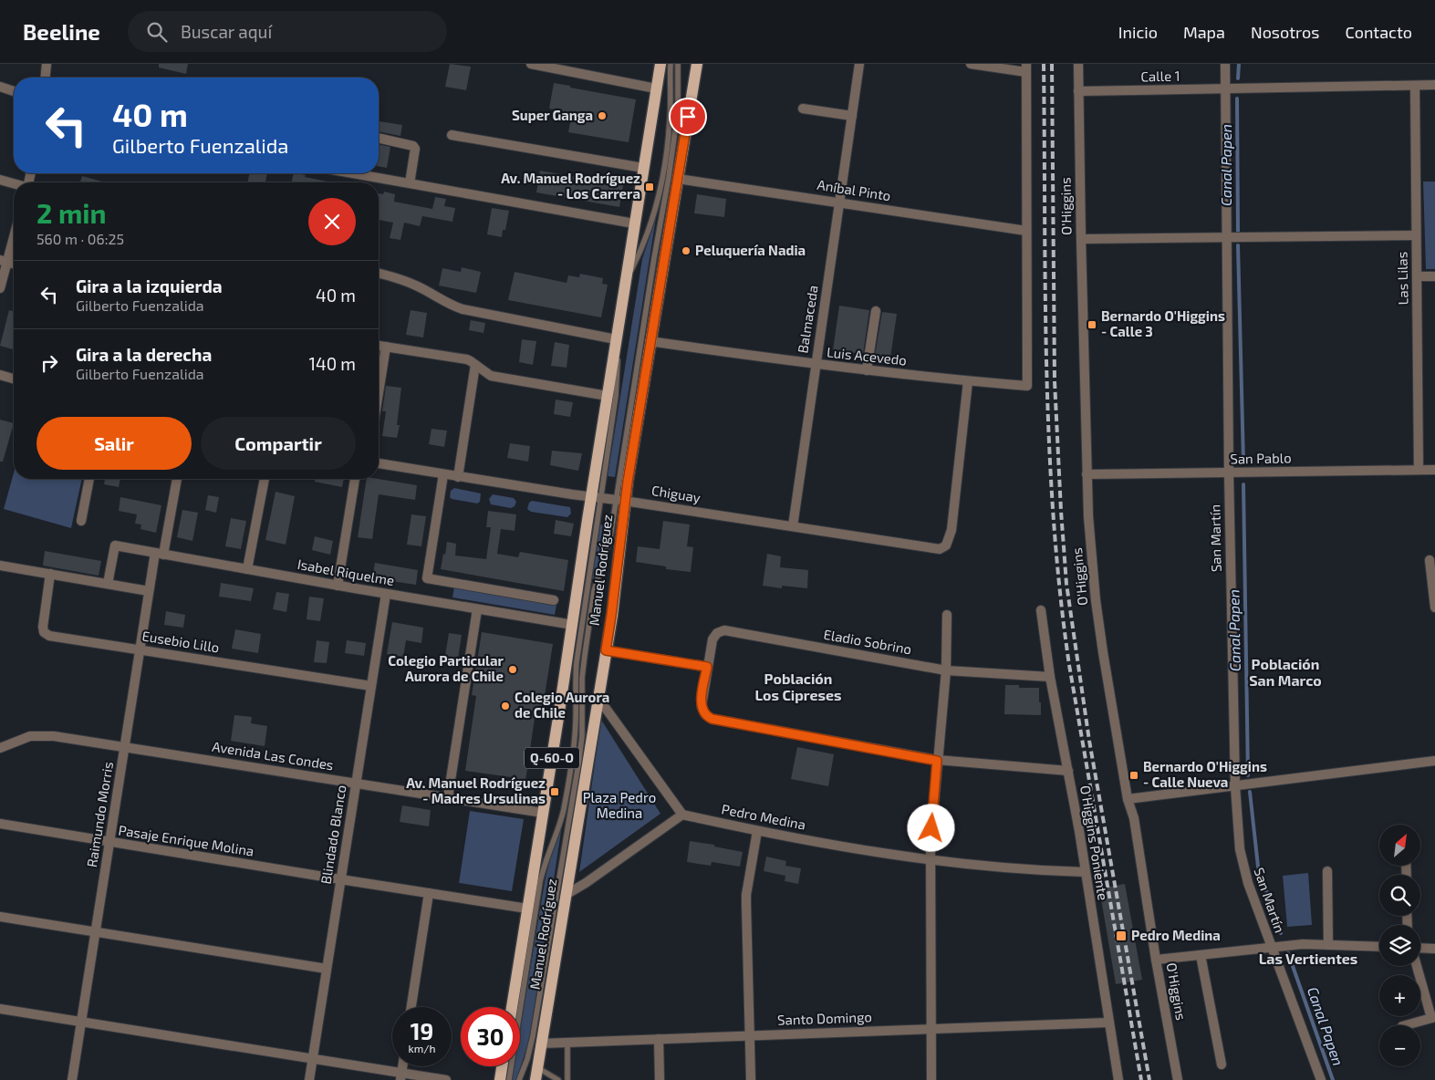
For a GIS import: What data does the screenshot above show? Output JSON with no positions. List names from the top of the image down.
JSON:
{
  "streets": {
    "main road": ["Manuel Rodríguez", "Q-60-O"],
    "street": [
      "Calle 1",
      "Aníbal Pinto",
      "O'Higgins",
      "Las Lilas",
      "Balmaceda",
      "Luis Acevedo",
      "San Pablo",
      "Chiguay",
      "San Martín",
      "Isabel Riquelme",
      "Eusebio Lillo",
      "Eladio Sobrino",
      "Avenida Las Condes",
      "Raimundo Morris",
      "Pedro Medina",
      "Blindado Blanco",
      "Pasaje Enrique Molina",
      "O'Higgins Poniente",
      "Santo Domingo"
    ]
  },
  "crossings": [
    ["Calle 1", "O'Higgins"],
    ["Calle 1", "Las Lilas"],
    ["Calle 1", "San Martín"],
    ["Aníbal Pinto", "Balmaceda"],
    ["Aníbal Pinto", "Luis Acevedo"],
    ["Aníbal Pinto", "Manuel Rodríguez"],
    ["O'Higgins", "San Pablo"],
    ["Las Lilas", "San Pablo"],
    ["Balmaceda", "Luis Acevedo"],
    ["Balmaceda", "Chiguay"],
    ["Luis Acevedo", "Chiguay"],
    ["Luis Acevedo", "Manuel Rodríguez"],
    ["San Pablo", "San Martín"],
    ["Chiguay", "Manuel Rodríguez"],
    ["Manuel Rodríguez", "Isabel Riquelme"],
    ["Manuel Rodríguez", "Avenida Las Condes"],
    ["Manuel Rodríguez", "Pasaje Enrique Molina"],
    ["Manuel Rodríguez", "Santo Domingo"],
    ["Isabel Riquelme", "Raimundo Morris"],
    ["Isabel Riquelme", "Blindado Blanco"],
    ["Eusebio Lillo", "Raimundo Morris"],
    ["Eusebio Lillo", "Blindado Blanco"],
    ["Eladio Sobrino", "O'Higgins Poniente"],
    ["Avenida Las Condes", "Raimundo Morris"],
    ["Avenida Las Condes", "Blindado Blanco"],
    ["Raimundo Morris", "Pasaje Enrique Molina"],
    ["Pedro Medina", "O'Higgins Poniente"],
    ["Blindado Blanco", "Pasaje Enrique Molina"],
    ["O'Higgins Poniente", "Santo Domingo"]
  ],
  "districts": ["Población San Marco", "Población Los Cipreses", "Las Vertientes"],
  "water": ["Canal Papen"],
  "parks": ["Plaza Pedro Medina"],
  "places": {
    "other": [
      "Super Ganga",
      "Peluquería Nadia",
      "Colegio Particular Aurora de Chile",
      "Colegio Aurora de Chile"
    ],
    "transit": [
      "Av. Manuel Rodríguez - Los Carrera",
      "Bernardo O'Higgins - Calle 3",
      "Bernardo O'Higgins - Calle Nueva",
      "Av. Manuel Rodríguez - Madres Ursulinas",
      "Pedro Medina"
    ]
  },
  "north": "top right",
  "page": {
    "header": "Beeline",
    "search": "Buscar aquí",
    "nav": [
      "Inicio",
      "Mapa",
      "Nosotros",
      "Contacto"
    ],
    "turn": ["40 m", "Gilberto Fuenzalida"],
    "heading": ["2 min", "560 m · 06:25"],
    "list": [
      {
        "name": "Gira a la izquierda",
        "note": "Gilberto Fuenzalida",
        "value": "40 m"
      },
      {
        "name": "Gira a la derecha",
        "note": "Gilberto Fuenzalida",
        "value": "140 m"
      }
    ],
    "buttons": ["Salir", "Compartir"],
    "map_buttons": ["+", "−"],
    "speed": "19 km/h",
    "limit": "30"
  }
}
